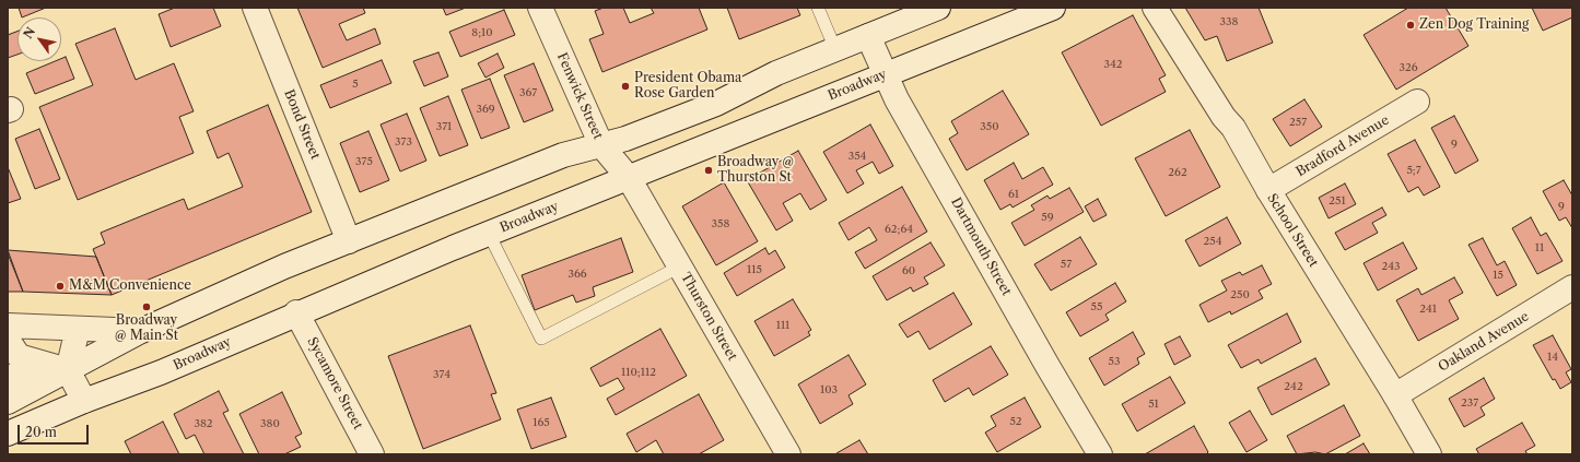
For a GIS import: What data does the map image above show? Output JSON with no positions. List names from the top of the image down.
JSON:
{
  "streets": {
    "street": [
      "Broadway",
      "Fenwick Street",
      "Bond Street",
      "Bradford Avenue",
      "School Street",
      "Dartmouth Street",
      "Thurston Street",
      "Oakland Avenue",
      "Sycamore Street"
    ]
  },
  "crossings": [
    ["Broadway", "Fenwick Street"],
    ["Broadway", "Dartmouth Street"],
    ["Broadway", "Thurston Street"],
    ["Broadway", "Sycamore Street"],
    ["Fenwick Street", "Thurston Street"],
    ["Bradford Avenue", "School Street"],
    ["School Street", "Oakland Avenue"]
  ],
  "places": [
    "Zen Dog Training",
    "President Obama Rose Garden",
    "Broadway @ Thurston St",
    "M&M Convenience",
    "Broadway @ Main St"
  ],
  "house_numbers": [
    "338",
    "8;10",
    "342",
    "326",
    "5",
    "367",
    "369",
    "257",
    "371",
    "350",
    "373",
    "9",
    "354",
    "375",
    "5;7",
    "262",
    "61",
    "251",
    "9",
    "59",
    "358",
    "62;64",
    "254",
    "11",
    "57",
    "243",
    "115",
    "60",
    "366",
    "15",
    "250",
    "55",
    "241",
    "111",
    "14",
    "53",
    "110;112",
    "374",
    "242",
    "103",
    "237",
    "51",
    "52",
    "165",
    "382",
    "380"
  ],
  "scale_bar": "20 m",
  "north": "top left"
}
